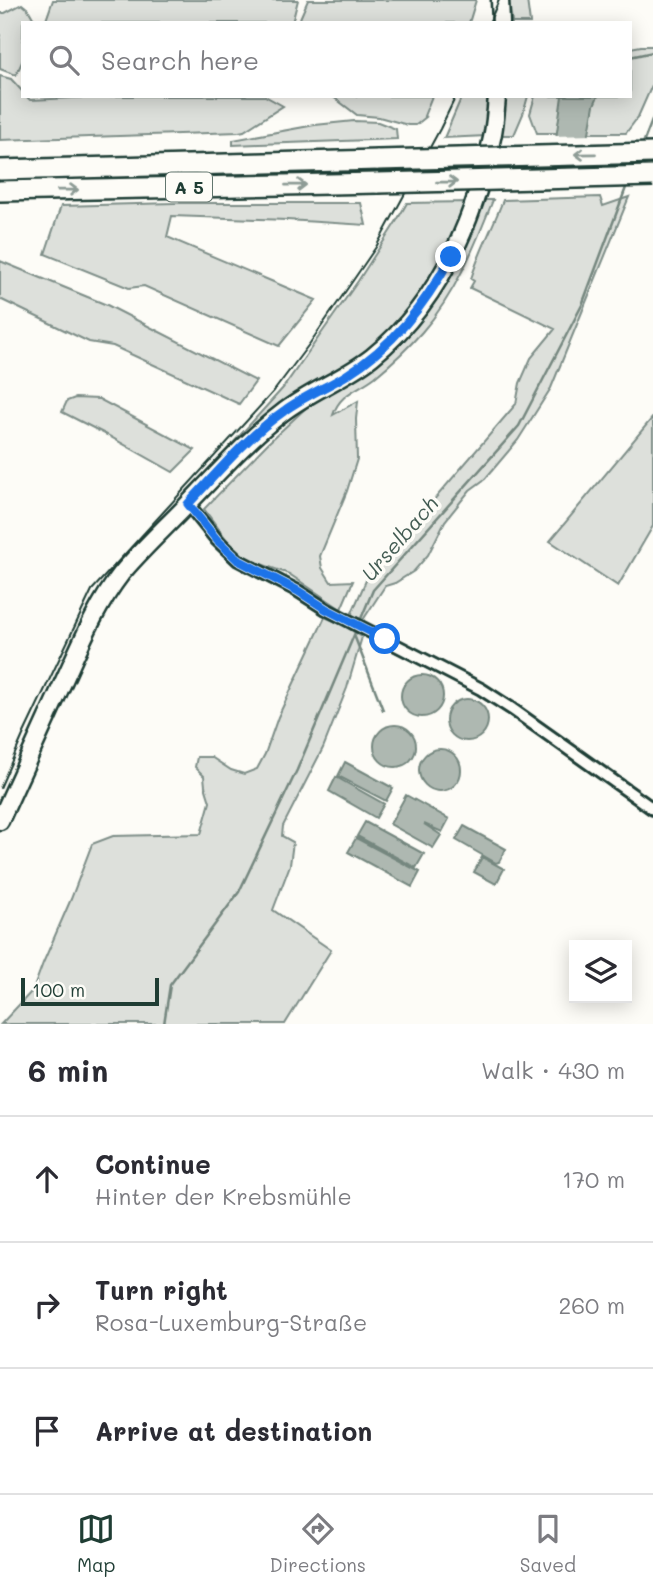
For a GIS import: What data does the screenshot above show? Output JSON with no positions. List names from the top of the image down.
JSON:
{
  "streets": {
    "highway": ["A 5"]
  },
  "water": ["Urselbach"],
  "scale_bar": "100 m",
  "page": {
    "search": "Search here",
    "scale": "100 m",
    "heading": ["6 min", "Walk · 430 m"],
    "list": [
      ["Continue", "Hinter der Krebsmühle", "170 m"],
      ["Turn right", "Rosa-Luxemburg-Straße", "260 m"],
      "Arrive at destination"
    ],
    "nav": ["Map", "Directions", "Saved"]
  }
}
